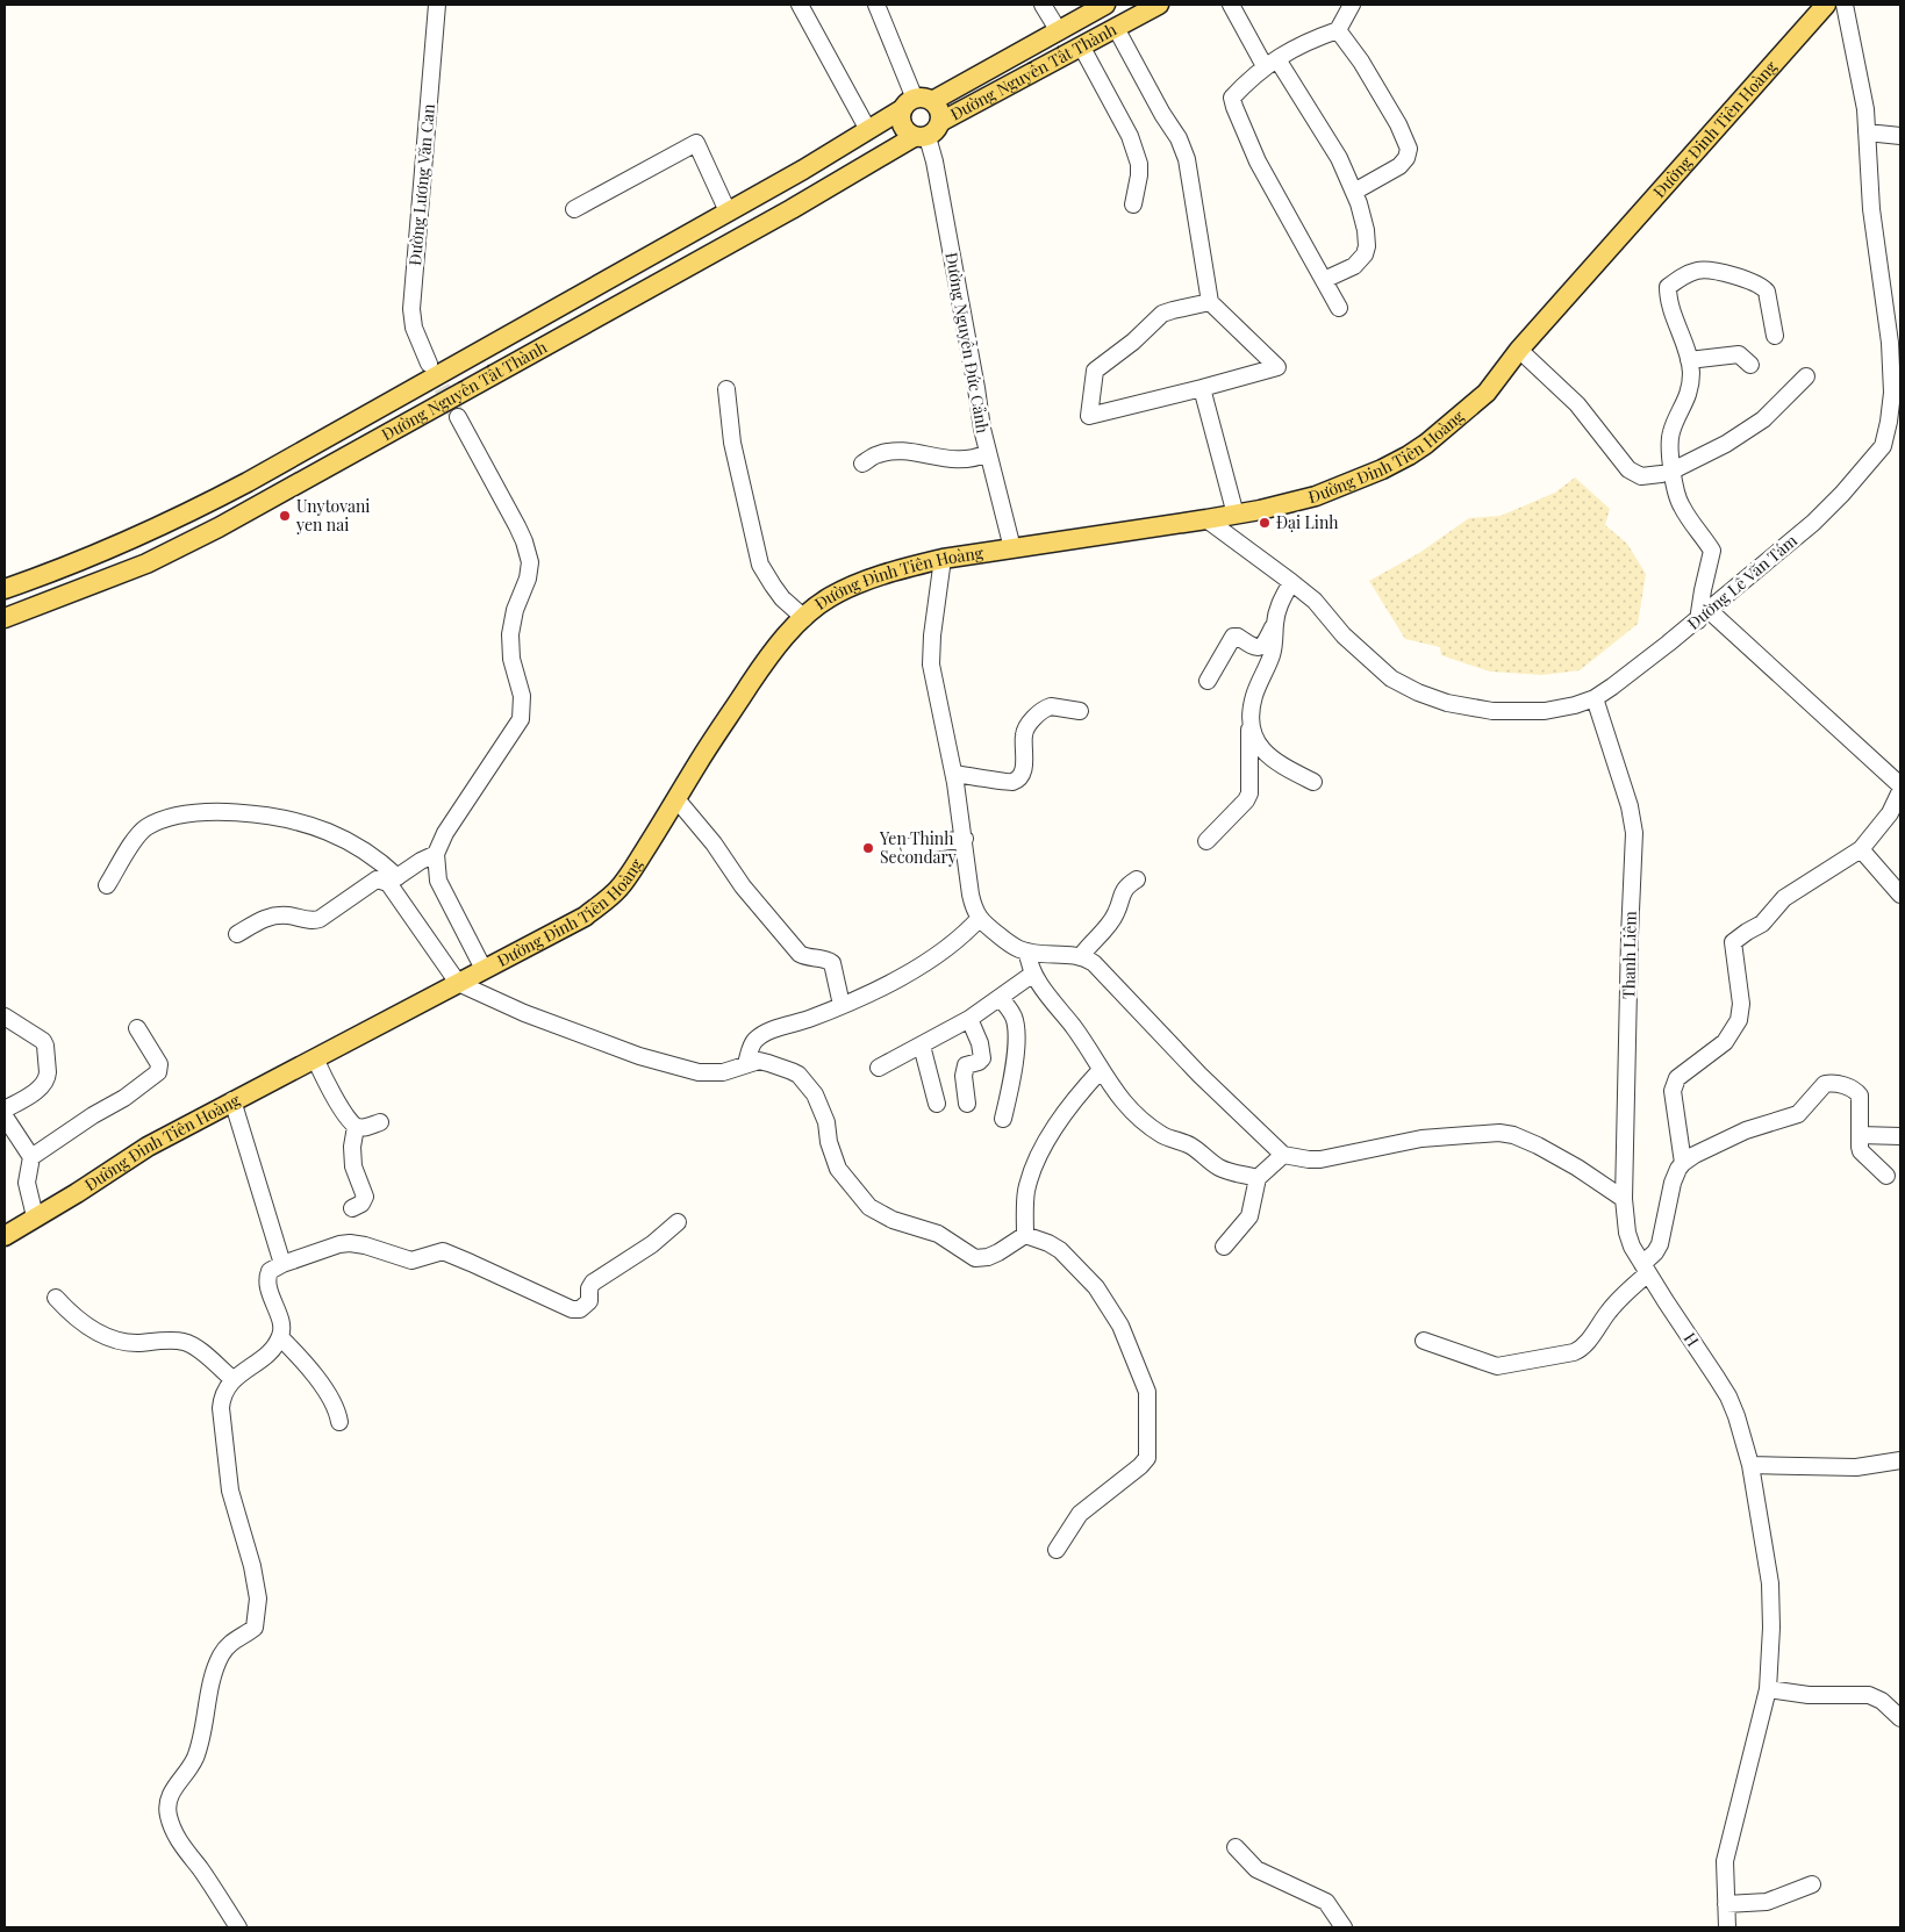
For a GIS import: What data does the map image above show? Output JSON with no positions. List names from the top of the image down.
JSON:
{
  "streets": {
    "main road": ["Đường Nguyễn Tất Thành", "Đường Đinh Tiên Hoàng"],
    "street": [
      "Đường Lương Văn Can",
      "Đường Nguyễn Đức Cảnh",
      "Đường Lê Văn Tám",
      "Thanh Liêm",
      "H"
    ]
  },
  "crossings": [
    ["Đường Nguyễn Tất Thành", "Đường Nguyễn Đức Cảnh"],
    ["Đường Đinh Tiên Hoàng", "Đường Nguyễn Đức Cảnh"],
    ["Đường Đinh Tiên Hoàng", "Đường Lê Văn Tám"],
    ["Đường Lê Văn Tám", "Thanh Liêm"],
    ["Thanh Liêm", "H"]
  ],
  "places": ["Unytovani yen nai", "Đại Linh", "Yen Thinh Secondary"]
}
